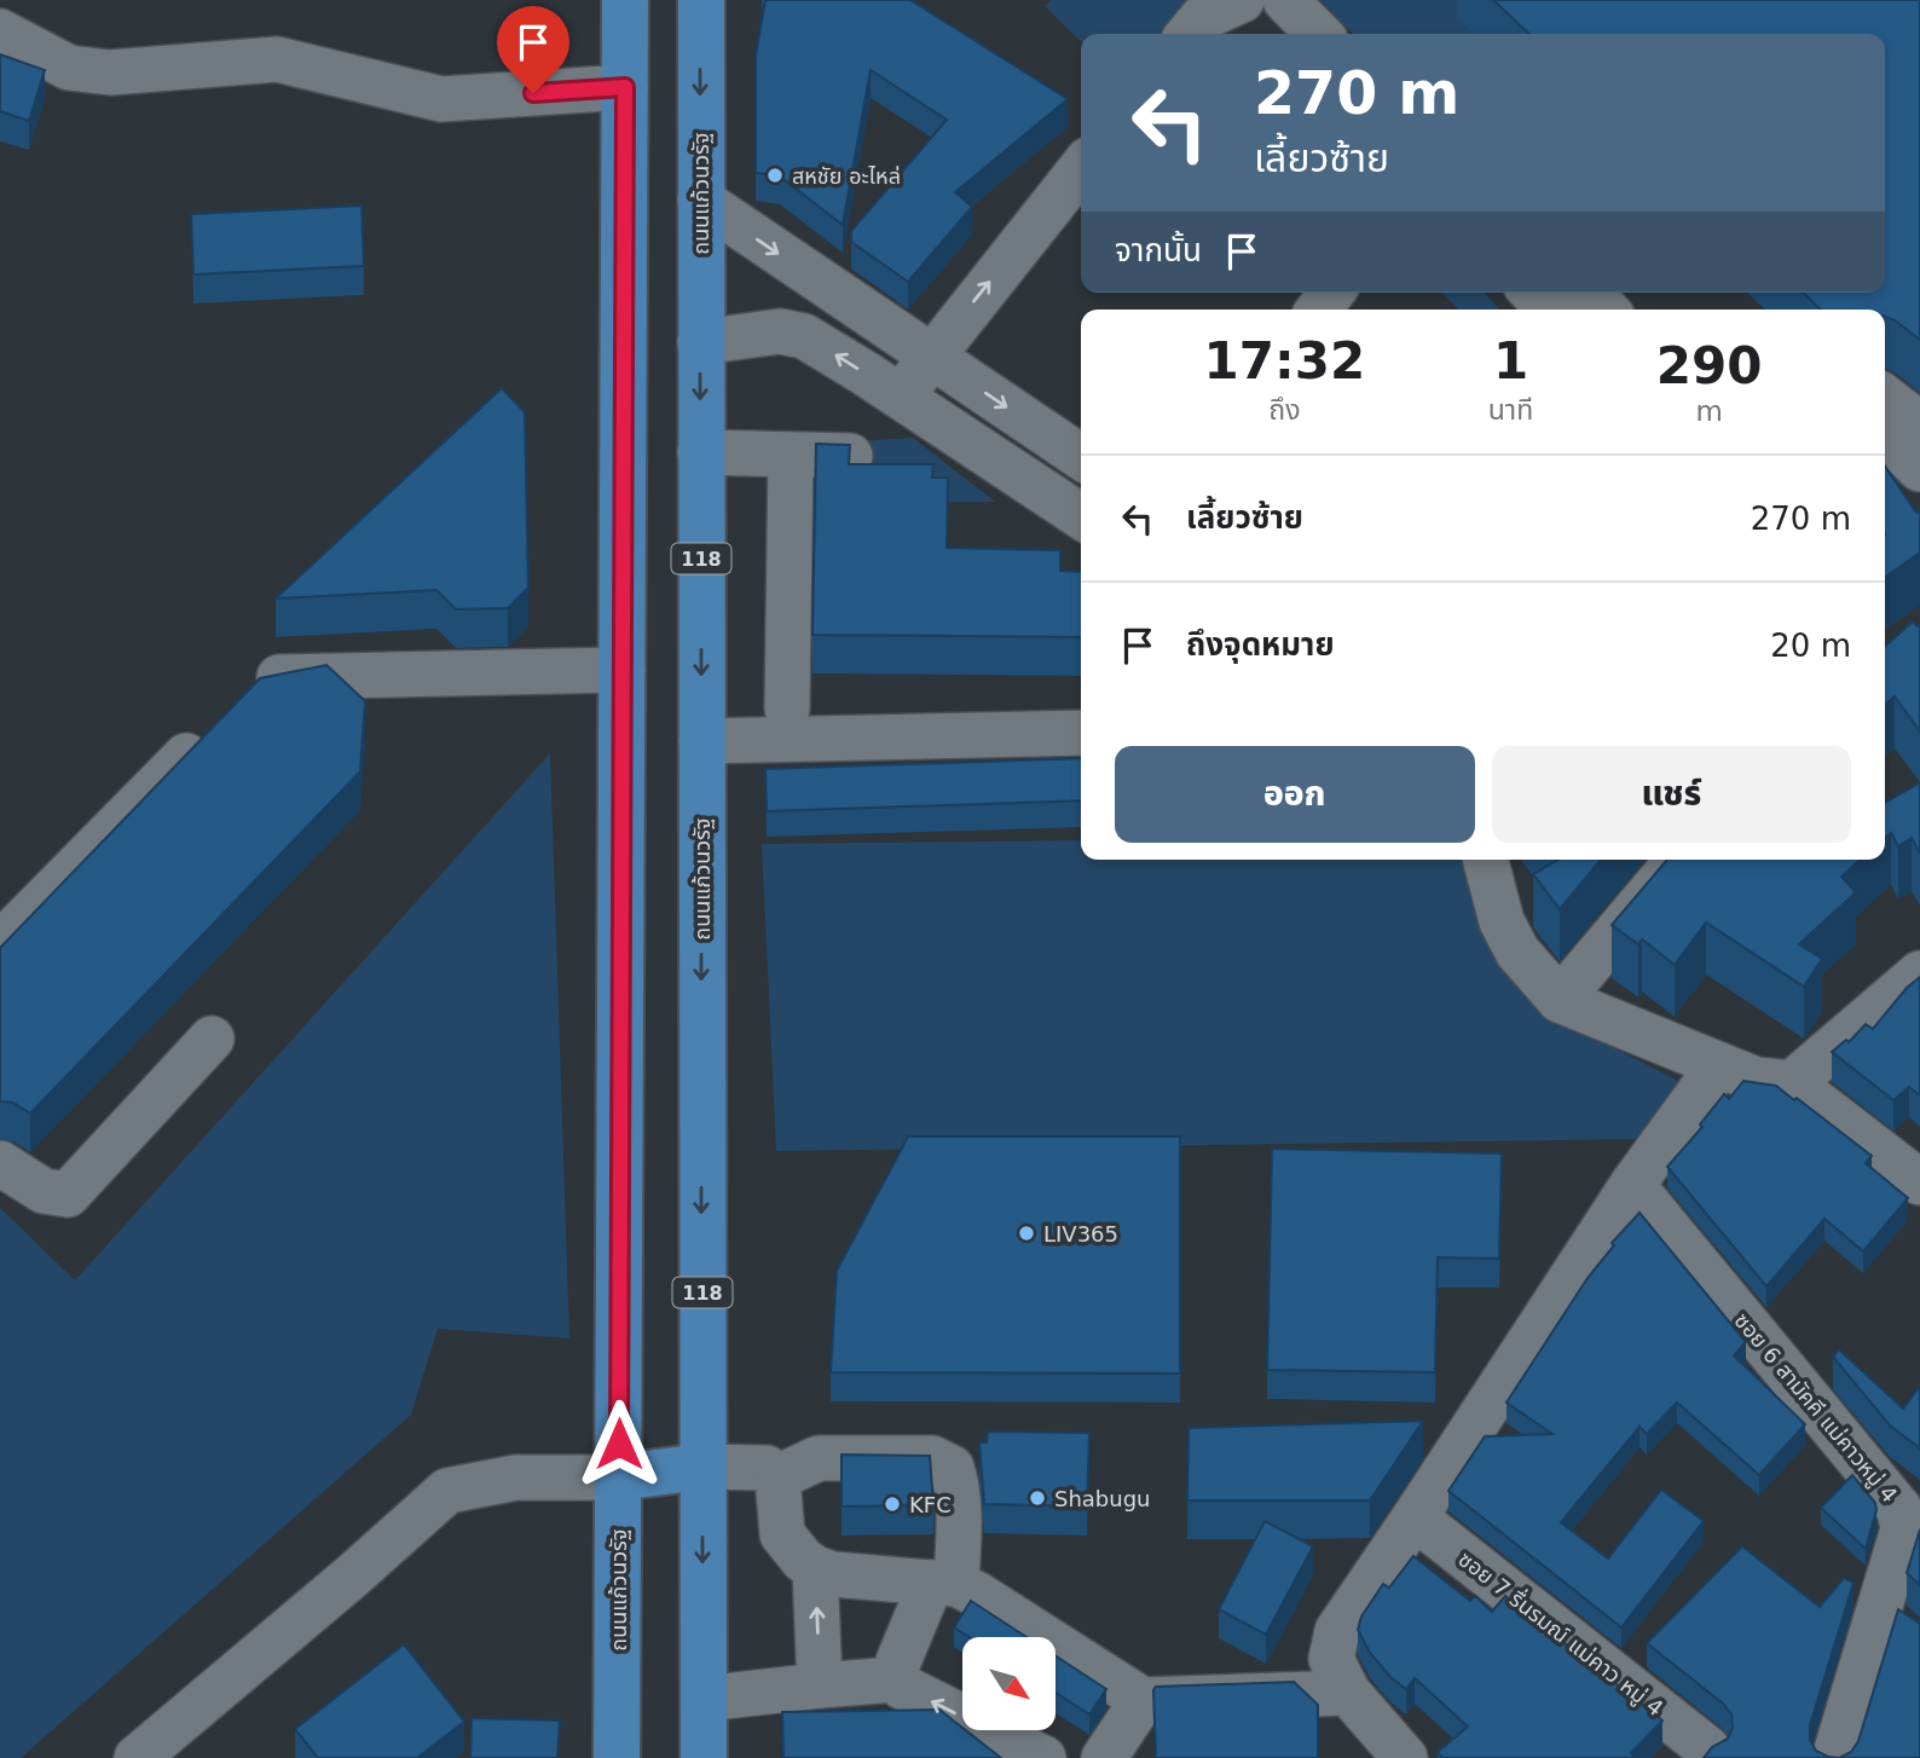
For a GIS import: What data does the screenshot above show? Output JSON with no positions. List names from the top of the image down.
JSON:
{
  "streets": {
    "main road": ["ถนนแก้วนวรัฐ", "118"],
    "street": ["ซอย 6 สามัคคี แม่คาวหมู่ 4", "ซอย 7 รื่นรมณ์ แม่คาว หมู่ 4"]
  },
  "places": [
    "สหชัย อะไหล่",
    "LIV365",
    "Shabugu",
    "KFC"
  ],
  "north": "bottom right",
  "page": {
    "turn": ["270 m", "เลี้ยวซ้าย"],
    "then": "จากนั้น",
    "eta": [
      "17:32",
      "ถึง",
      "1",
      "นาที",
      "290",
      "m"
    ],
    "list": [
      {
        "name": "เลี้ยวซ้าย",
        "value": "270 m"
      },
      {
        "name": "ถึงจุดหมาย",
        "value": "20 m"
      }
    ],
    "buttons": ["ออก", "แชร์"]
  }
}
